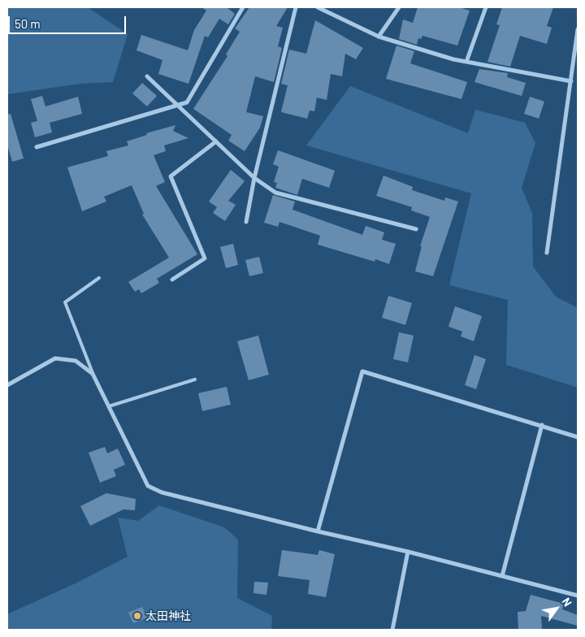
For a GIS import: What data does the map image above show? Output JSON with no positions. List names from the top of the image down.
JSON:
{
  "places": ["太田神社"],
  "scale_bar": "50 m",
  "north": "top right"
}
